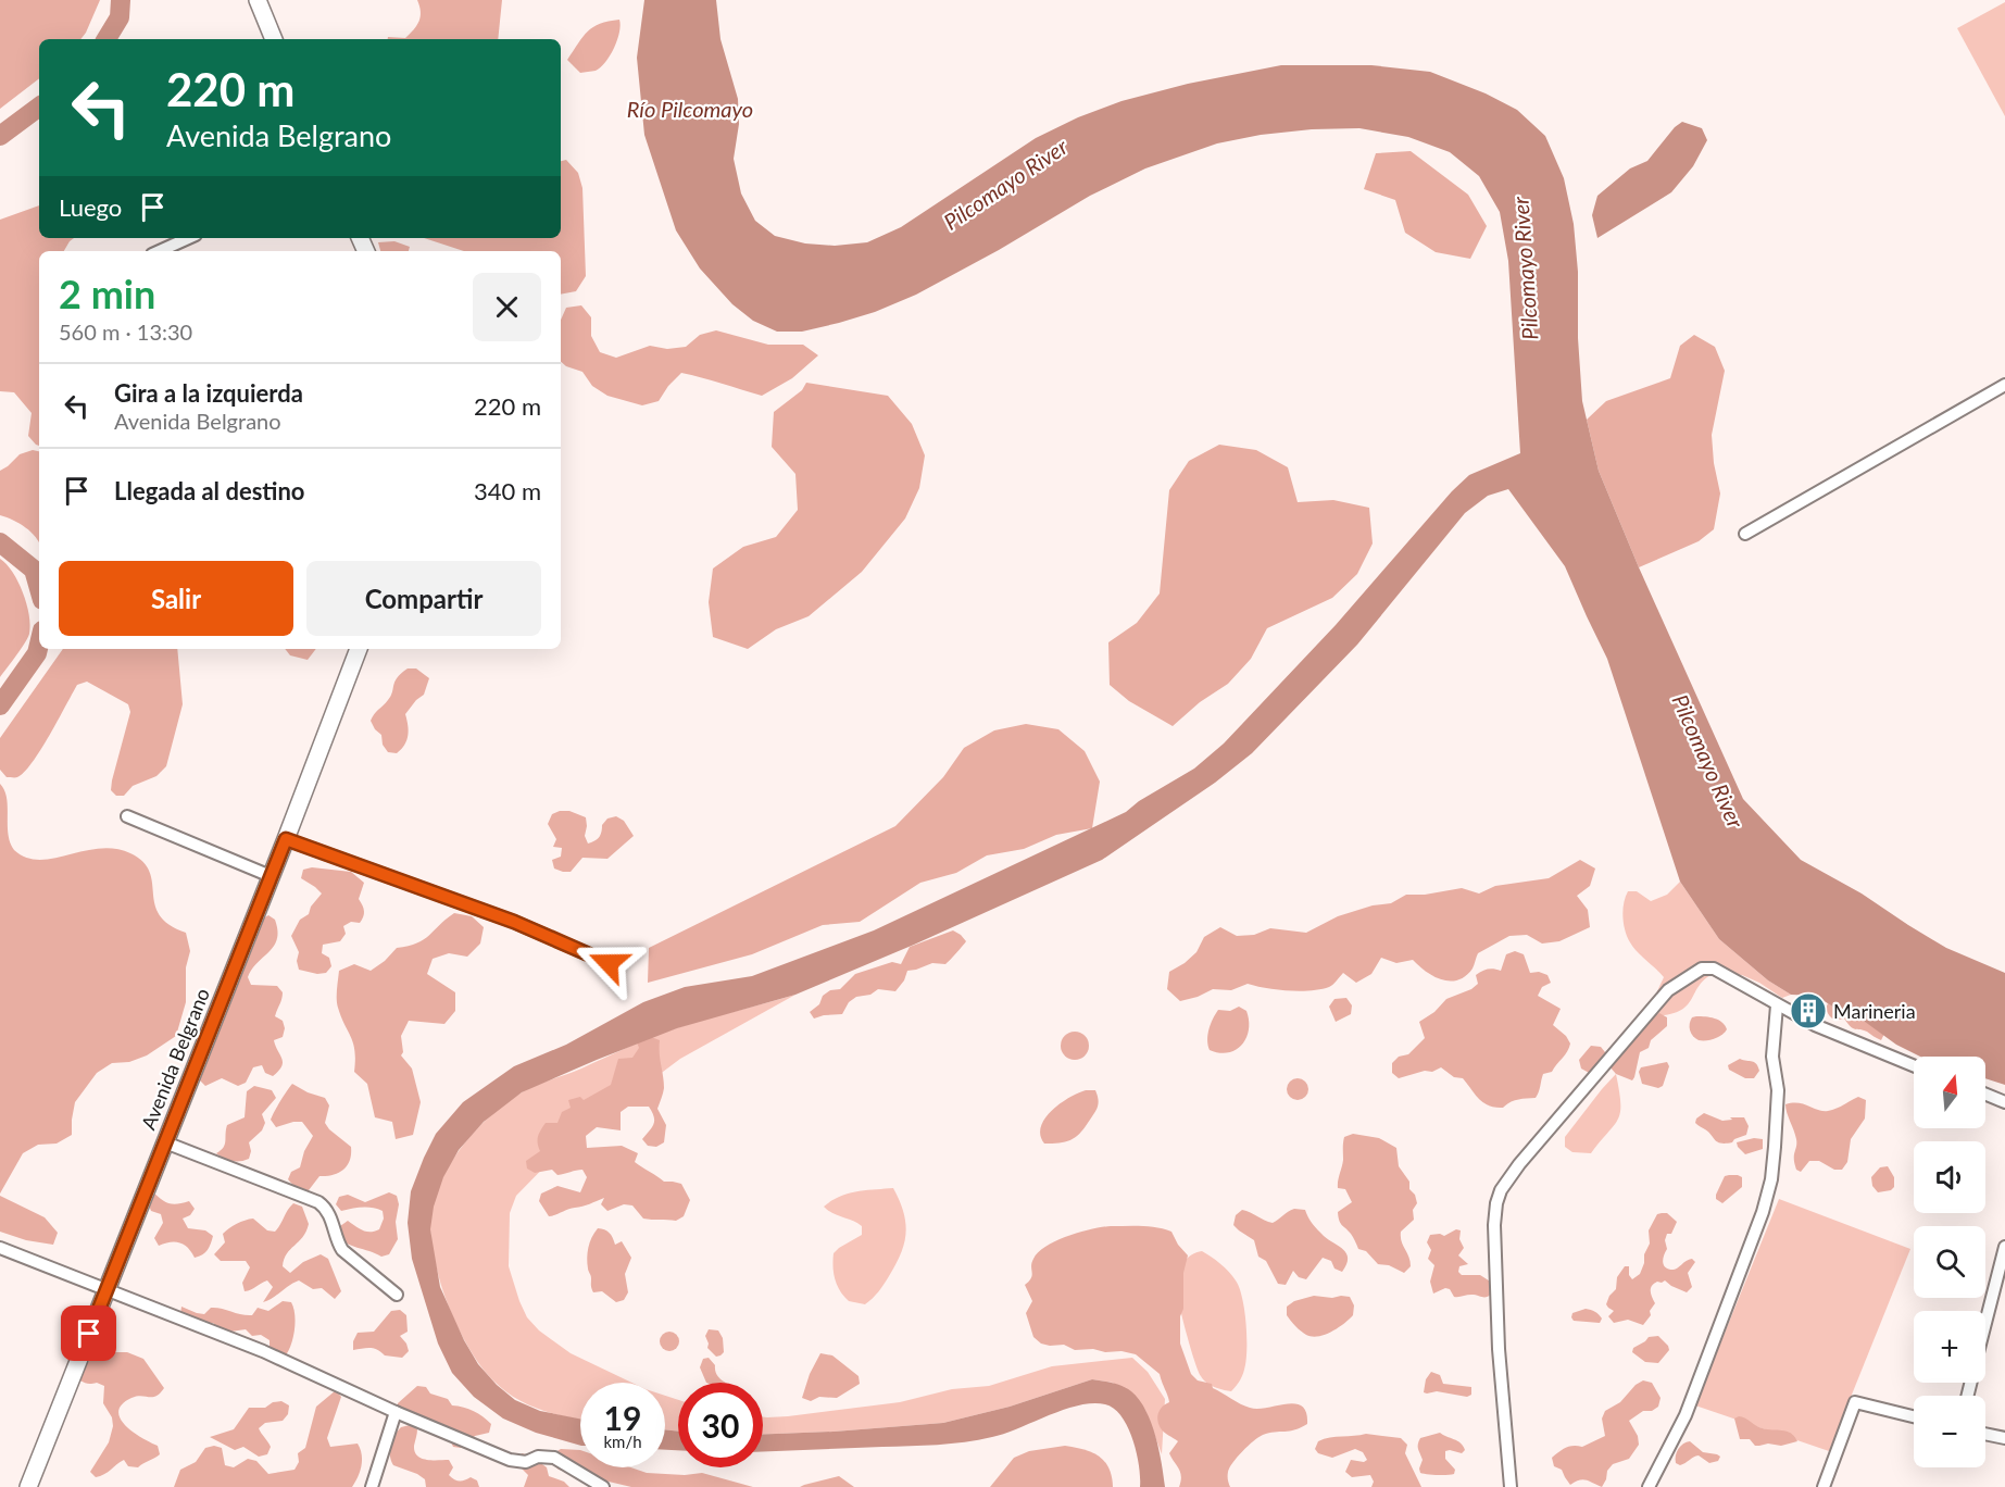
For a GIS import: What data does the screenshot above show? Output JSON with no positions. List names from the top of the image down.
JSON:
{
  "streets": {
    "street": ["Avenida Belgrano"]
  },
  "water": ["Río Pilcomayo", "Pilcomayo River"],
  "places": {
    "building": ["Marineria"]
  },
  "north": "top",
  "page": {
    "turn": ["220 m", "Avenida Belgrano"],
    "then": "Luego",
    "heading": ["2 min", "560 m · 13:30"],
    "list": [
      {
        "name": "Gira a la izquierda",
        "note": "Avenida Belgrano",
        "value": "220 m"
      },
      {
        "name": "Llegada al destino",
        "value": "340 m"
      }
    ],
    "buttons": ["Salir", "Compartir"],
    "map_buttons": ["+", "−"],
    "speed": "19 km/h",
    "limit": "30"
  }
}
